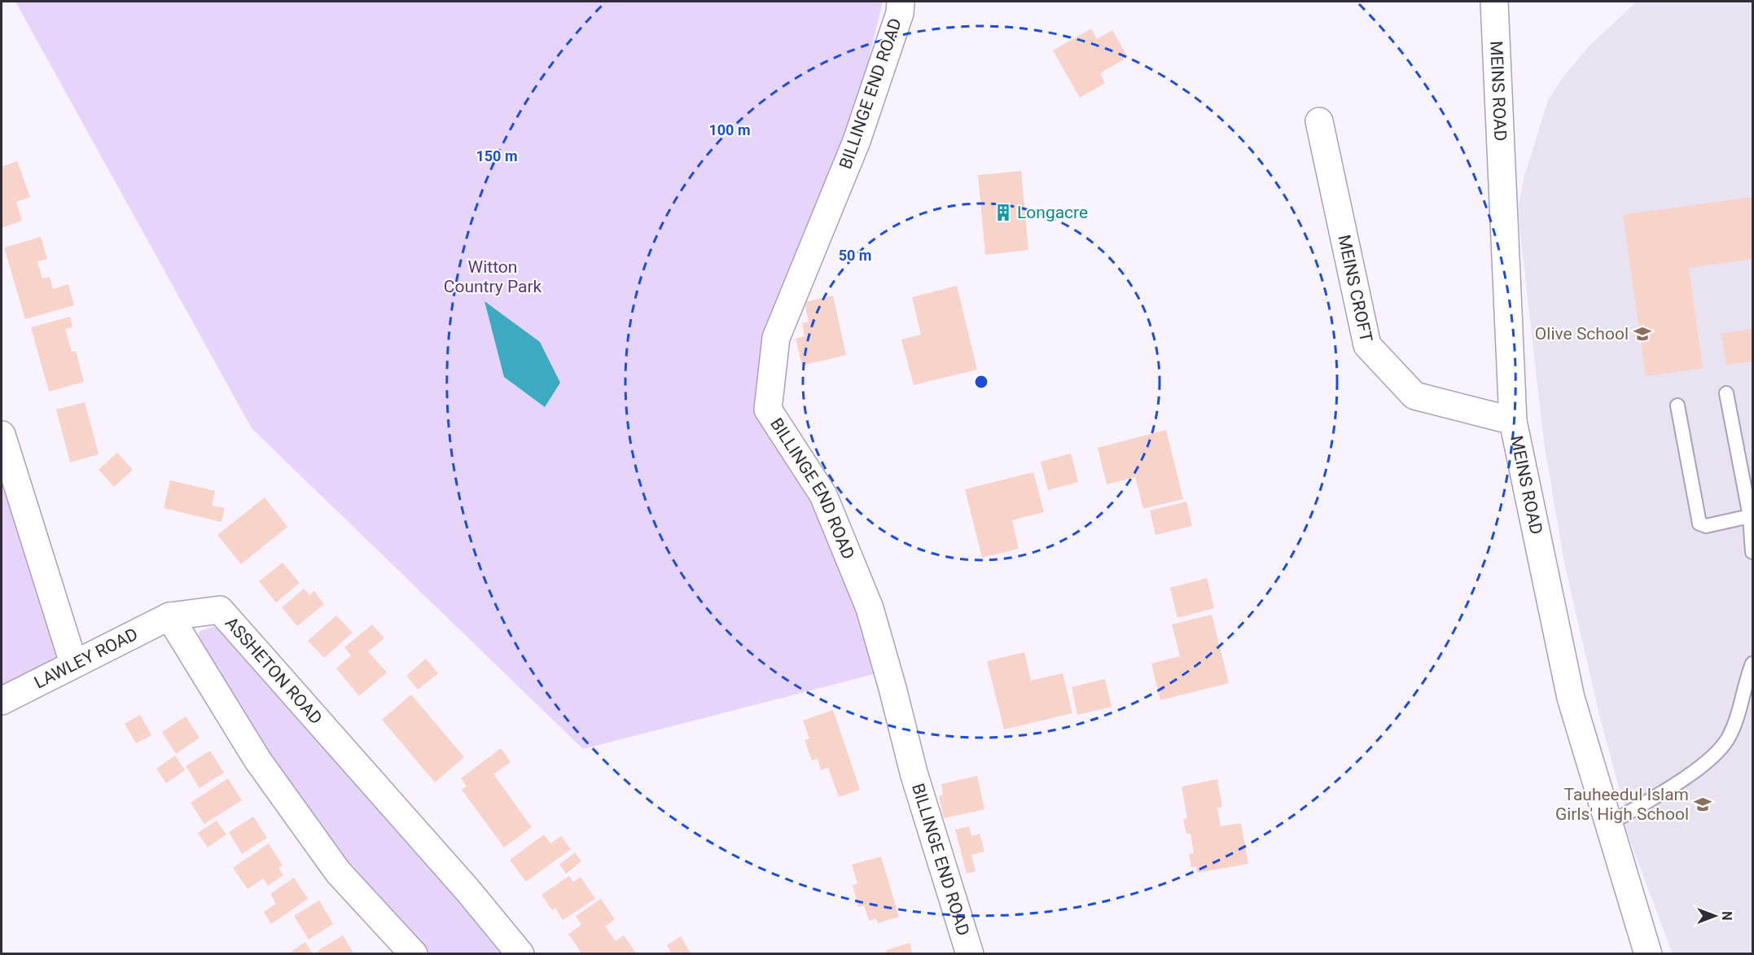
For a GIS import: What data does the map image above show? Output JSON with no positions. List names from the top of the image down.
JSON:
{
  "streets": {
    "street": [
      "MEINS ROAD",
      "BILLINGE END ROAD",
      "MEINS CROFT",
      "LAWLEY ROAD",
      "ASSHETON ROAD"
    ]
  },
  "crossings": [
    ["MEINS ROAD", "MEINS CROFT"],
    ["LAWLEY ROAD", "ASSHETON ROAD"]
  ],
  "parks": ["Witton Country Park"],
  "places": {
    "building": ["Longacre"],
    "school or university": ["Olive School", "Tauheedul Islam Girls' High School"]
  },
  "north": "right",
  "rings": ["100 m", "150 m", "50 m"]
}
